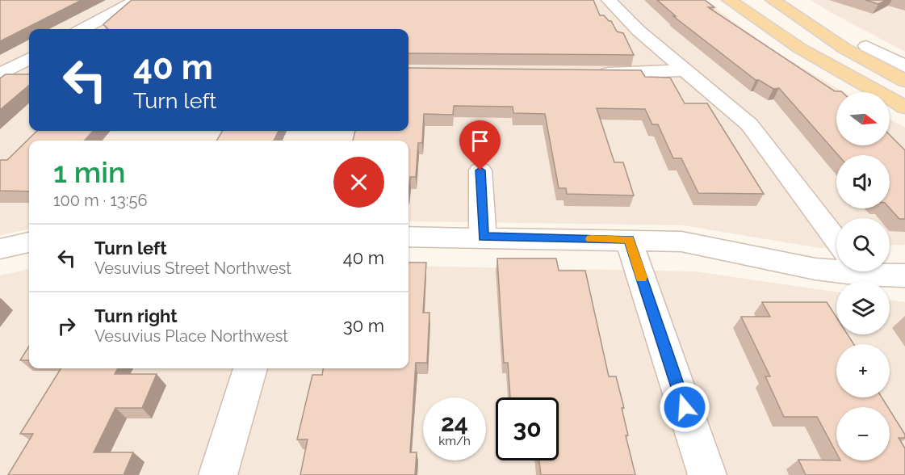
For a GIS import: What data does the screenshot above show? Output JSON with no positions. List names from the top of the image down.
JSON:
{
  "north": "right",
  "page": {
    "turn": ["40 m", "Turn left"],
    "map_buttons": ["+", "−"],
    "heading": ["1 min", "100 m · 13:56"],
    "list": [
      {
        "name": "Turn left",
        "note": "Vesuvius Street Northwest",
        "value": "40 m"
      },
      {
        "name": "Turn right",
        "note": "Vesuvius Place Northwest",
        "value": "30 m"
      }
    ],
    "speed": "24 km/h",
    "limit": "30"
  }
}
